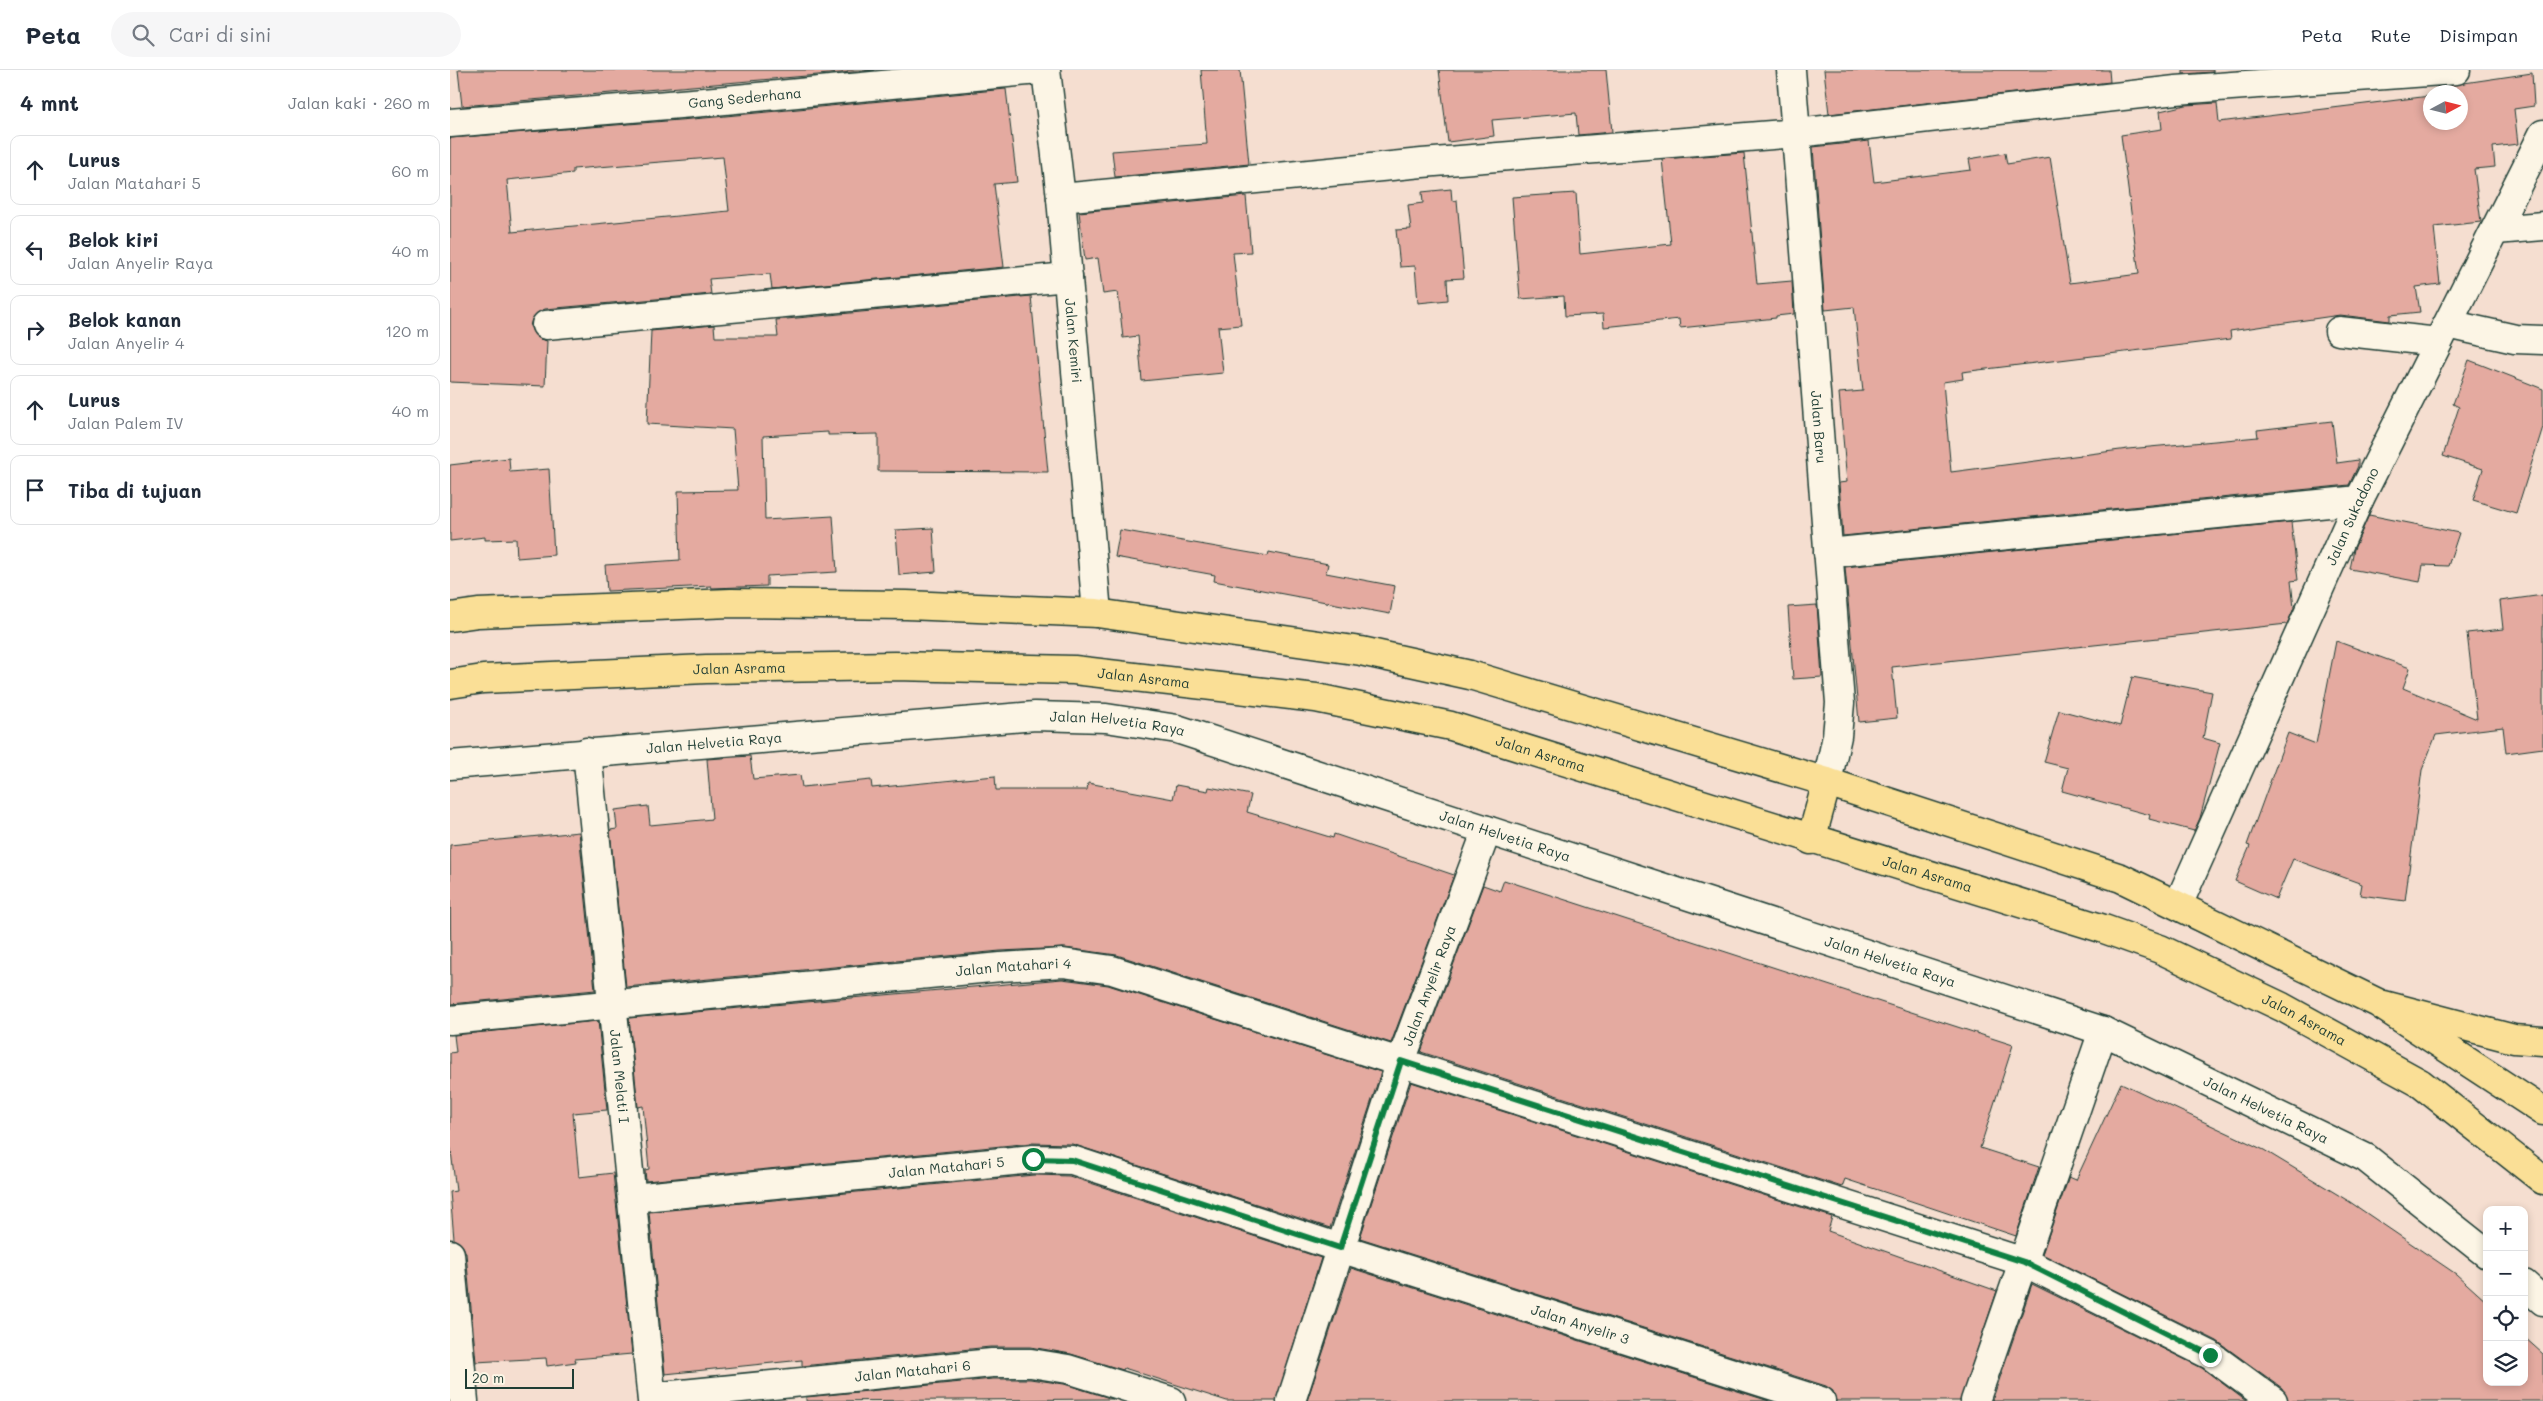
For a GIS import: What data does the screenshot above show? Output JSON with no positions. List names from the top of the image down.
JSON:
{
  "streets": {
    "main road": ["Jalan Asrama"],
    "street": [
      "Gang Sederhana",
      "Jalan Kemiri",
      "Jalan Baru",
      "Jalan Sukadono",
      "Jalan Helvetia Raya",
      "Jalan Matahari 4",
      "Jalan Anyelir Raya",
      "Jalan Melati I",
      "Jalan Matahari 5",
      "Jalan Anyelir 3",
      "Jalan Matahari 6"
    ]
  },
  "crossings": [
    ["Jalan Helvetia Raya", "Jalan Anyelir Raya"],
    ["Jalan Helvetia Raya", "Jalan Melati I"],
    ["Jalan Matahari 4", "Jalan Anyelir Raya"],
    ["Jalan Matahari 4", "Jalan Melati I"],
    ["Jalan Anyelir Raya", "Jalan Matahari 5"],
    ["Jalan Anyelir Raya", "Jalan Anyelir 3"],
    ["Jalan Melati I", "Jalan Matahari 5"],
    ["Jalan Melati I", "Jalan Matahari 6"],
    ["Jalan Matahari 5", "Jalan Anyelir 3"]
  ],
  "scale_bar": "20 m",
  "north": "right",
  "page": {
    "header": "Peta",
    "search": "Cari di sini",
    "nav": ["Peta", "Rute", "Disimpan"],
    "heading": ["4 mnt", "Jalan kaki · 260 m"],
    "list": [
      ["Lurus", "Jalan Matahari 5", "60 m"],
      ["Belok kiri", "Jalan Anyelir Raya", "40 m"],
      ["Belok kanan", "Jalan Anyelir 4", "120 m"],
      ["Lurus", "Jalan Palem IV", "40 m"],
      "Tiba di tujuan"
    ],
    "map_buttons": ["+", "−"],
    "scale": "20 m"
  }
}
